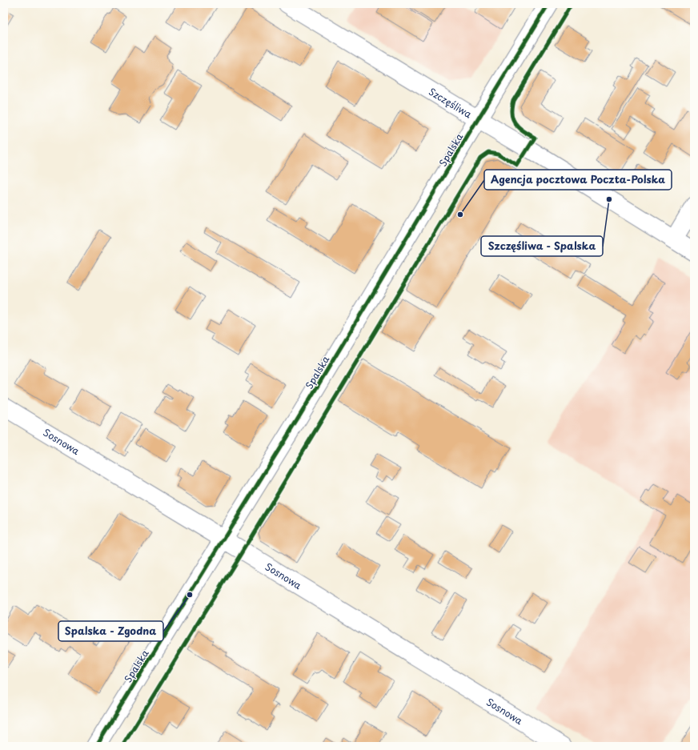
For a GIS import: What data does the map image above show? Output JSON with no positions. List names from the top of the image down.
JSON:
{
  "streets": {
    "street": ["Szczęśliwa", "Spalska", "Sosnowa"]
  },
  "crossings": [
    ["Szczęśliwa", "Spalska"],
    ["Spalska", "Sosnowa"]
  ],
  "places": ["Szczęśliwa - Spalska", "Agencja pocztowa Poczta-Polska", "Spalska - Zgodna"]
}
